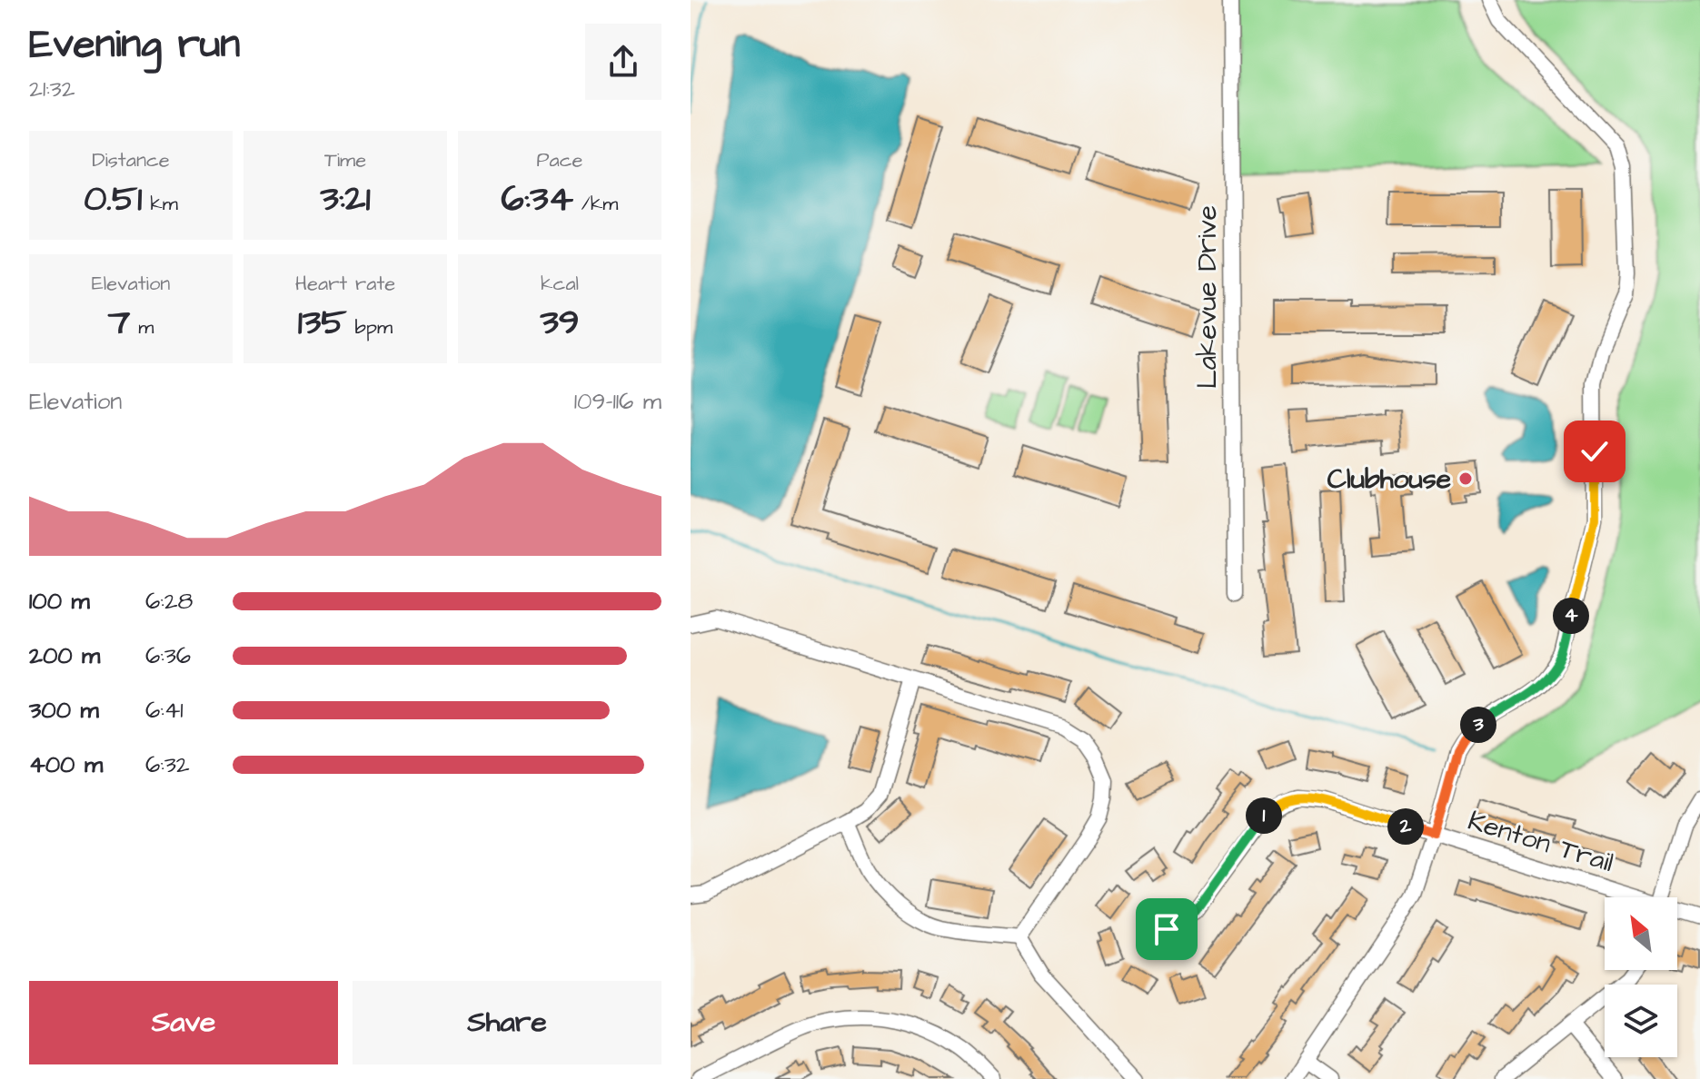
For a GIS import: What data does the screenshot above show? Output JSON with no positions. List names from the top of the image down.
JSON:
{
  "streets": {
    "street": ["Lakevue Drive", "Kenton Trail"]
  },
  "places": ["Clubhouse"],
  "north": "top left",
  "page": {
    "heading": ["Evening run", "21:32"],
    "stats": [
      ["Distance", "0.51 km"],
      ["Time", "3:21"],
      ["Pace", "6:34 /km"],
      ["Elevation", "7 m"],
      ["Heart rate", "135 bpm"],
      ["kcal", "39"]
    ],
    "chart": ["Elevation", "109–116 m"],
    "list": [
      {
        "name": "100 m",
        "note": "6:28"
      },
      {
        "name": "200 m",
        "note": "6:36"
      },
      {
        "name": "300 m",
        "note": "6:41"
      },
      {
        "name": "400 m",
        "note": "6:32"
      }
    ],
    "pins": [
      "4",
      "3",
      "1",
      "2"
    ],
    "buttons": ["Save", "Share"]
  }
}
